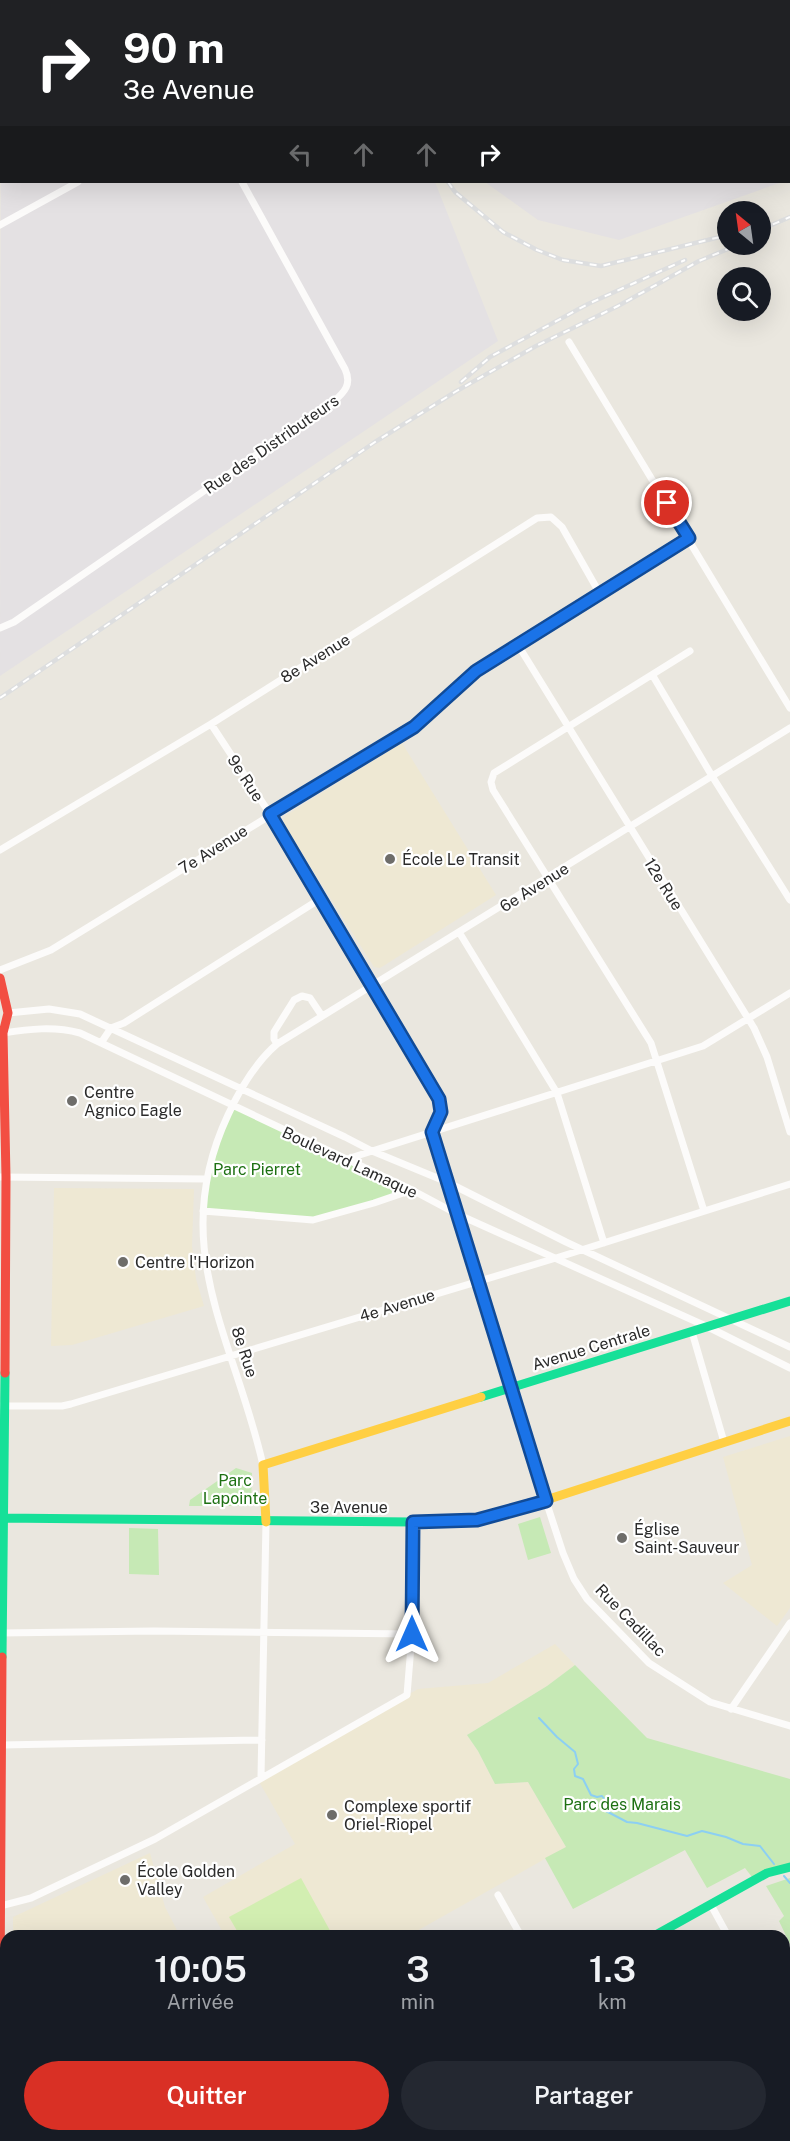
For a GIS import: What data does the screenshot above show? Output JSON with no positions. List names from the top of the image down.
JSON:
{
  "streets": {
    "street": [
      "Rue des Distributeurs",
      "8e Avenue",
      "9e Rue",
      "7e Avenue",
      "12e Rue",
      "6e Avenue",
      "Boulevard Lamaque",
      "4e Avenue",
      "Avenue Centrale",
      "8e Rue",
      "3e Avenue",
      "Rue Cadillac"
    ]
  },
  "crossings": [
    ["8e Avenue", "9e Rue"],
    ["8e Avenue", "7e Avenue"],
    ["9e Rue", "7e Avenue"],
    ["9e Rue", "6e Avenue"],
    ["7e Avenue", "12e Rue"],
    ["12e Rue", "6e Avenue"],
    ["6e Avenue", "8e Rue"],
    ["Boulevard Lamaque", "4e Avenue"],
    ["Boulevard Lamaque", "Avenue Centrale"],
    ["Boulevard Lamaque", "8e Rue"],
    ["4e Avenue", "8e Rue"],
    ["Avenue Centrale", "8e Rue"],
    ["Avenue Centrale", "Rue Cadillac"],
    ["8e Rue", "3e Avenue"],
    ["3e Avenue", "Rue Cadillac"]
  ],
  "parks": ["Parc Pierret", "Parc Lapointe", "Parc des Marais"],
  "places": [
    "École Le Transit",
    "Centre Agnico Eagle",
    "Centre l'Horizon",
    "Église Saint-Sauveur",
    "Complexe sportif Oriel-Riopel",
    "École Golden Valley"
  ],
  "north": "top left",
  "page": {
    "turn": ["90 m", "3e Avenue"],
    "eta": [
      "10:05",
      "Arrivée",
      "3",
      "min",
      "1.3",
      "km"
    ],
    "buttons": ["Quitter", "Partager"]
  }
}
